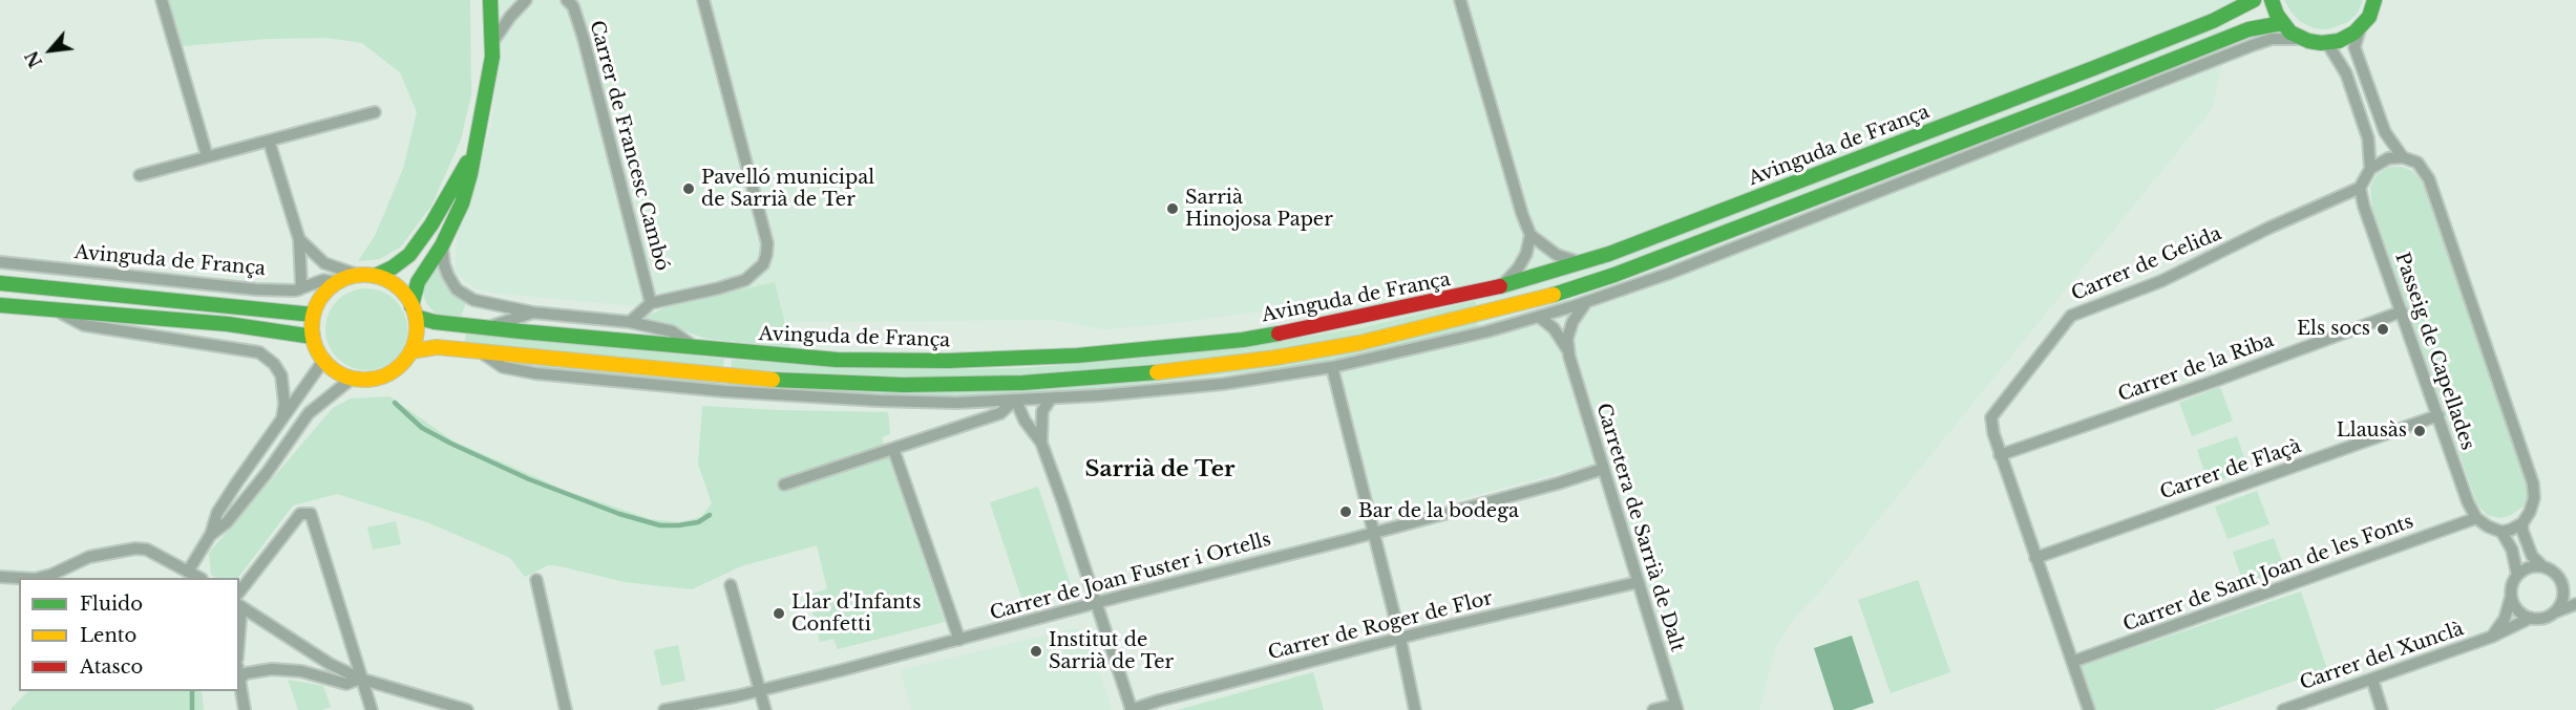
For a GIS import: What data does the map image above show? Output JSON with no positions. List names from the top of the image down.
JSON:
{
  "streets": {
    "main road": ["Avinguda de França"],
    "street": [
      "Carrer de Francesc Cambó",
      "Carrer de Gelida",
      "Passeig de Capellades",
      "Carrer de la Riba",
      "Carrer de Flaçà",
      "Carretera de Sarrià de Dalt",
      "Carrer de Sant Joan de les Fonts",
      "Carrer de Joan Fuster i Ortells",
      "Carrer de Roger de Flor",
      "Carrer del Xunclà"
    ]
  },
  "crossings": [
    ["Carrer de Gelida", "Passeig de Capellades"],
    ["Carrer de Gelida", "Carrer de la Riba"],
    ["Carrer de Gelida", "Carrer de Flaçà"],
    ["Carrer de Gelida", "Carrer de Sant Joan de les Fonts"],
    ["Passeig de Capellades", "Carrer de la Riba"],
    ["Passeig de Capellades", "Carrer de Flaçà"],
    ["Passeig de Capellades", "Carrer de Sant Joan de les Fonts"],
    ["Carretera de Sarrià de Dalt", "Carrer de Joan Fuster i Ortells"],
    ["Carretera de Sarrià de Dalt", "Carrer de Roger de Flor"]
  ],
  "districts": ["Sarrià de Ter"],
  "places": [
    "Pavelló municipal de Sarrià de Ter",
    "Sarrià Hinojosa Paper",
    "Els socs",
    "Llausàs",
    "Bar de la bodega",
    "Llar d'Infants Confetti",
    "Institut de Sarrià de Ter"
  ],
  "legend": ["Fluido", "Lento", "Atasco"],
  "north": "bottom left"
}
